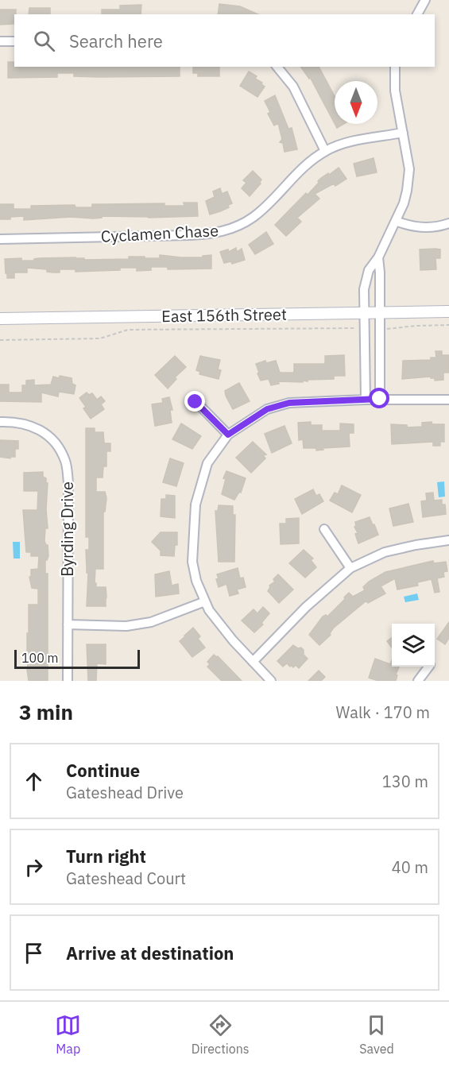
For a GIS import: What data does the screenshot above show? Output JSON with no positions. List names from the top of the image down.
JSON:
{
  "streets": {
    "street": ["Cyclamen Chase", "East 156th Street", "Byrding Drive"]
  },
  "scale_bar": "100 m",
  "north": "bottom",
  "page": {
    "search": "Search here",
    "scale": "100 m",
    "heading": ["3 min", "Walk · 170 m"],
    "list": [
      ["Continue", "Gateshead Drive", "130 m"],
      ["Turn right", "Gateshead Court", "40 m"],
      "Arrive at destination"
    ],
    "nav": ["Map", "Directions", "Saved"]
  }
}
